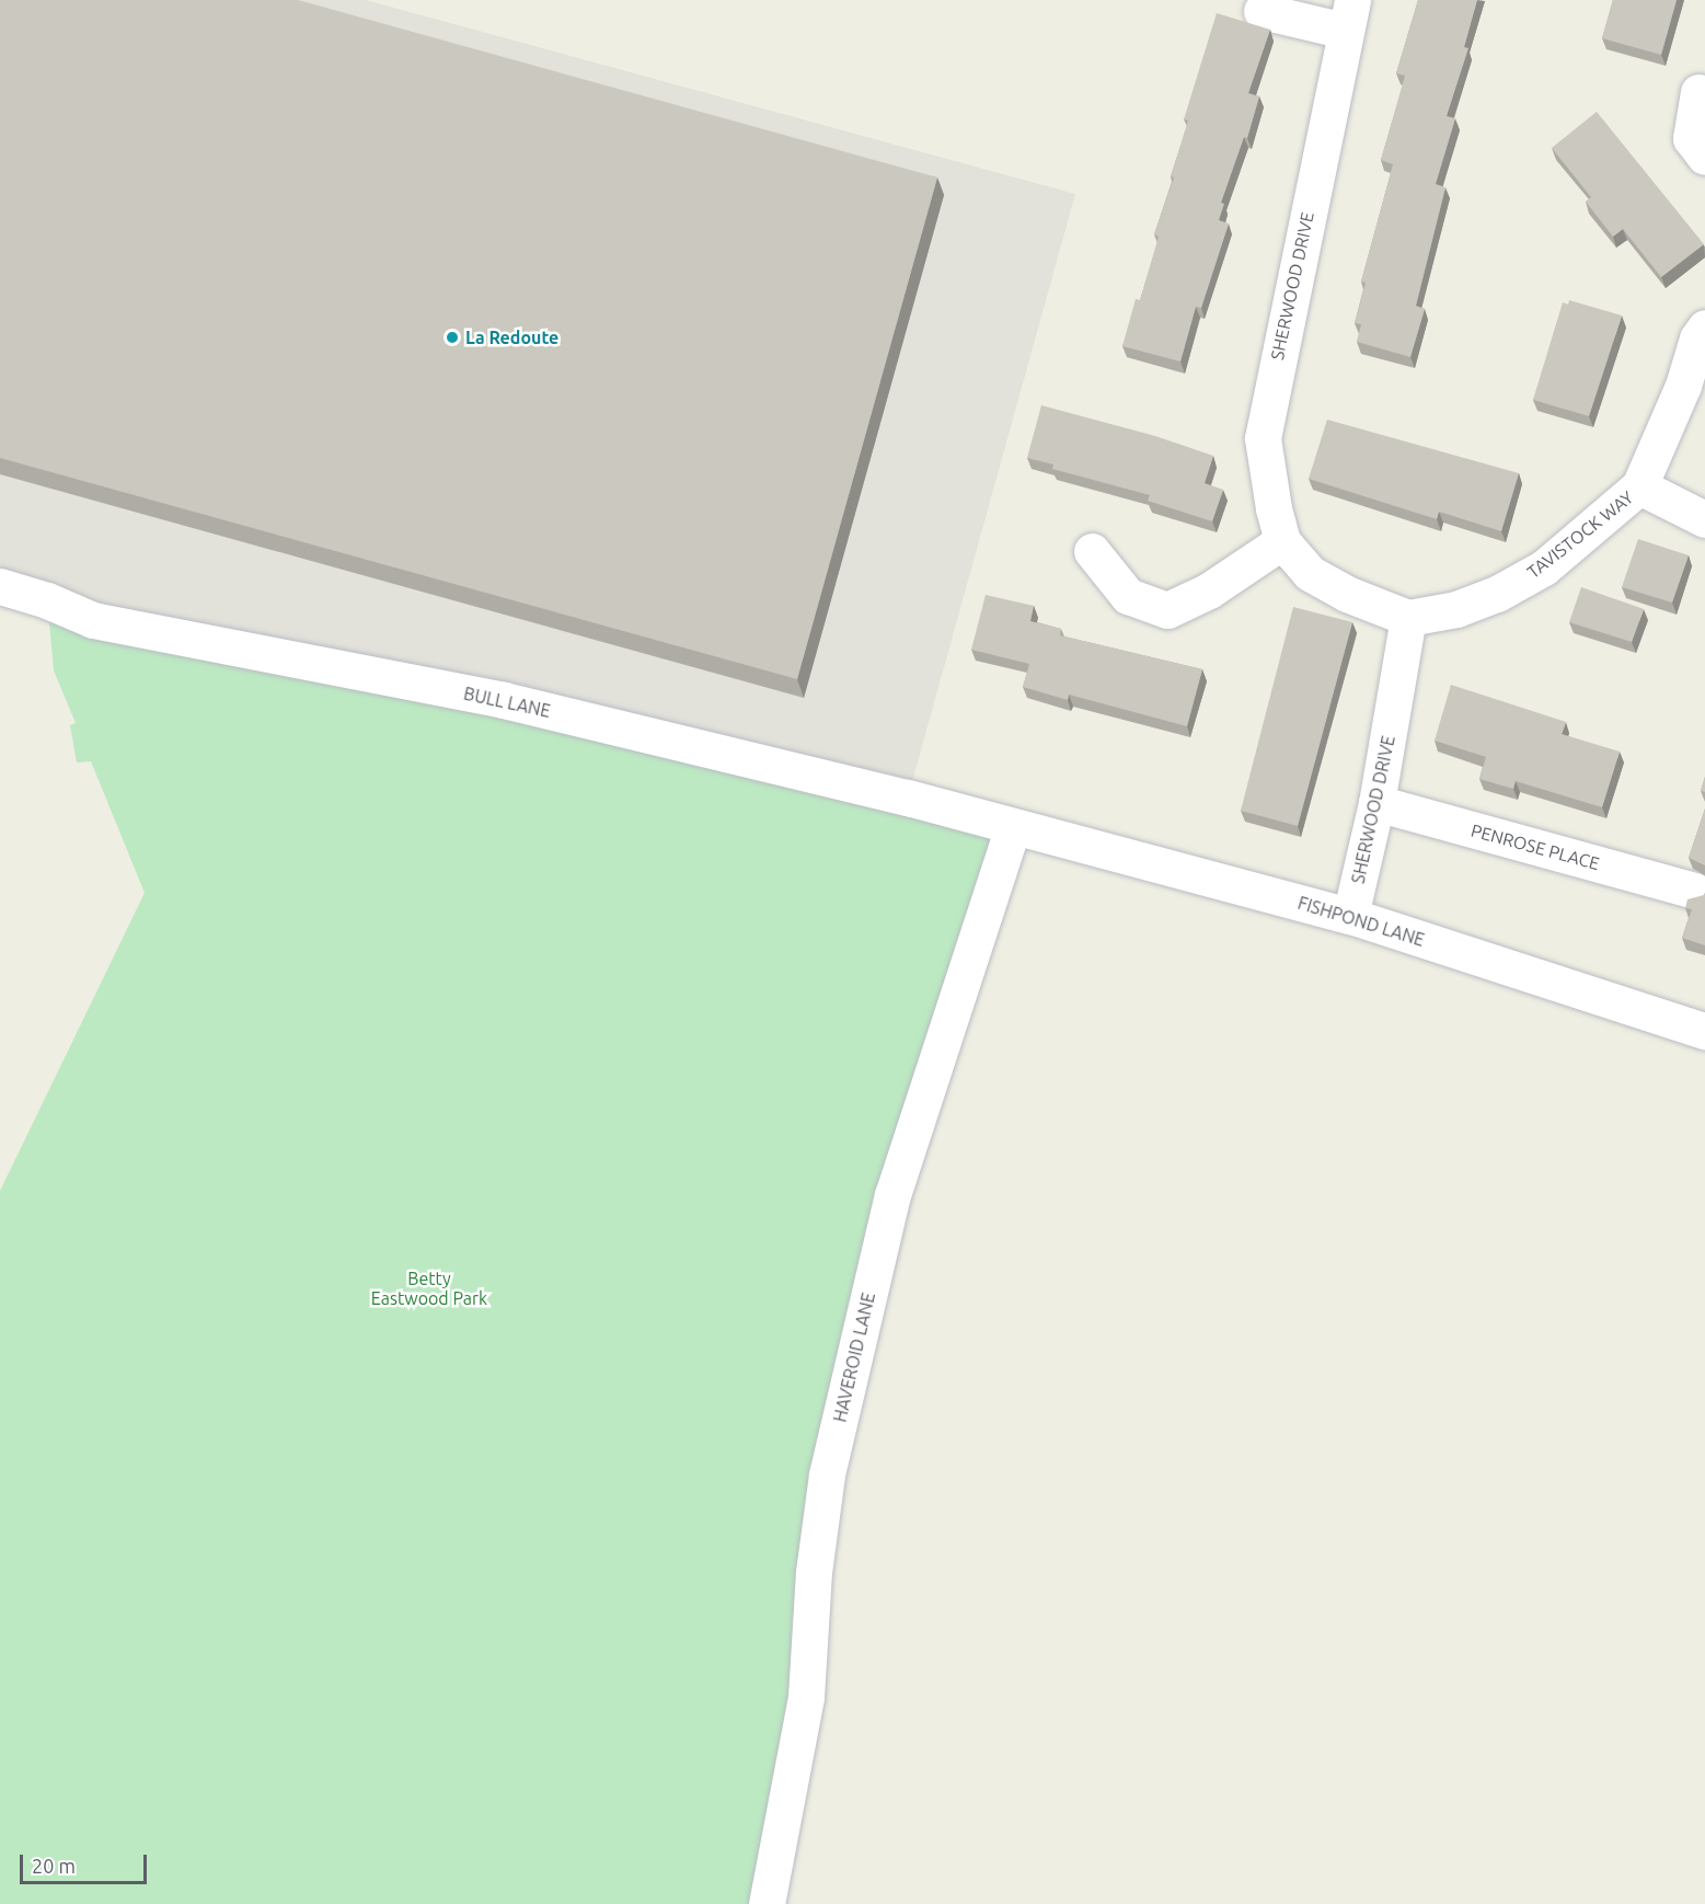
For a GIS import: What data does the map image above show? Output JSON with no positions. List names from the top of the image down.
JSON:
{
  "streets": {
    "street": [
      "SHERWOOD DRIVE",
      "TAVISTOCK WAY",
      "BULL LANE",
      "PENROSE PLACE",
      "FISHPOND LANE",
      "HAVEROID LANE"
    ]
  },
  "crossings": [
    ["SHERWOOD DRIVE", "TAVISTOCK WAY"],
    ["SHERWOOD DRIVE", "PENROSE PLACE"],
    ["SHERWOOD DRIVE", "FISHPOND LANE"],
    ["BULL LANE", "FISHPOND LANE"],
    ["BULL LANE", "HAVEROID LANE"],
    ["FISHPOND LANE", "HAVEROID LANE"]
  ],
  "parks": ["Betty Eastwood Park"],
  "places": ["La Redoute"],
  "scale_bar": "20 m"
}
